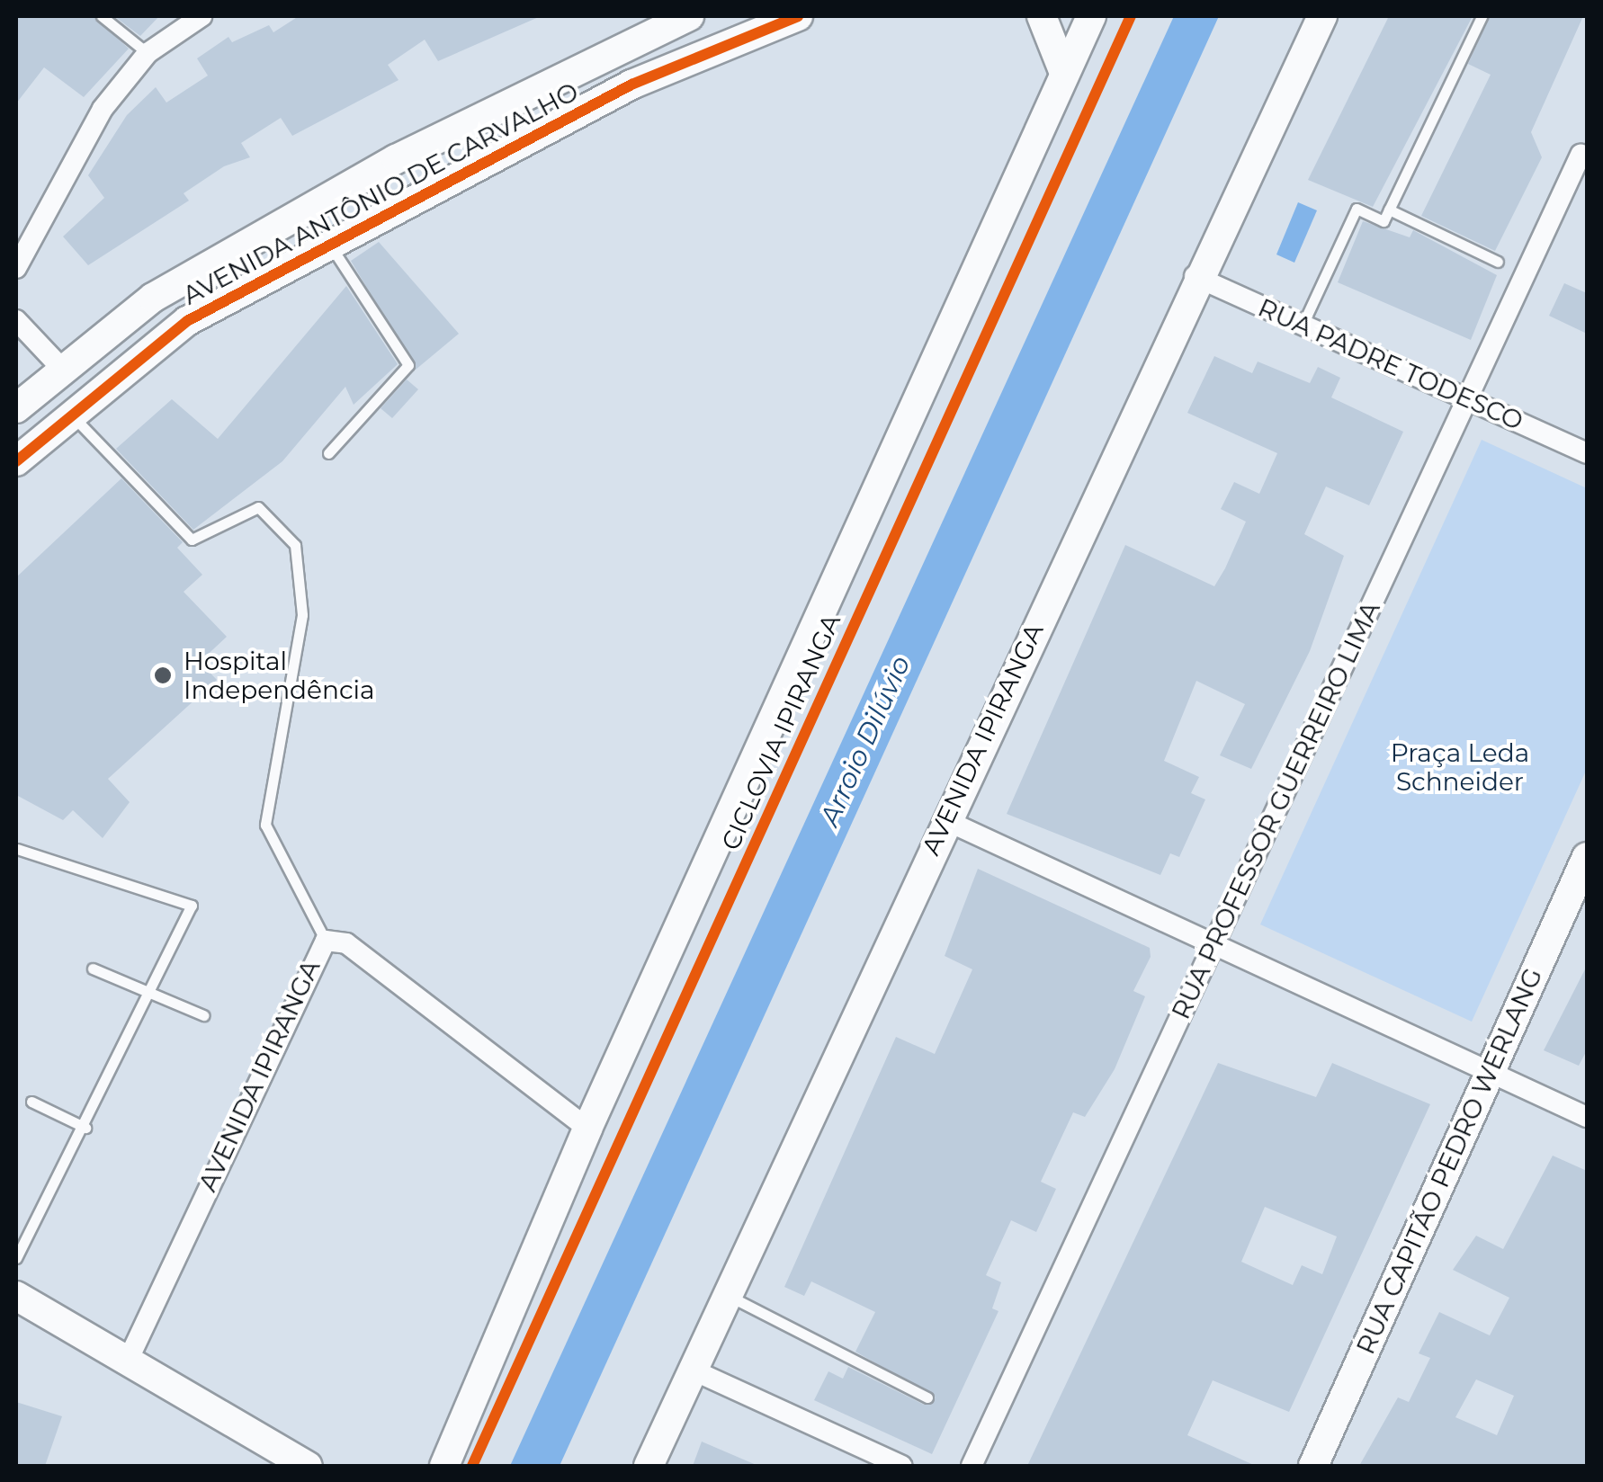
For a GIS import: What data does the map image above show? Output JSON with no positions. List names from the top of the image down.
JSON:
{
  "streets": {
    "main road": ["AVENIDA ANTÔNIO DE CARVALHO", "AVENIDA IPIRANGA", "RUA CAPITÃO PEDRO WERLANG"],
    "street": ["RUA PADRE TODESCO", "RUA PROFESSOR GUERREIRO LIMA"],
    "cycle path": ["CICLOVIA IPIRANGA"]
  },
  "crossings": [
    ["RUA PADRE TODESCO", "AVENIDA IPIRANGA"],
    ["RUA PADRE TODESCO", "RUA PROFESSOR GUERREIRO LIMA"]
  ],
  "water": ["Arroio Dilúvio"],
  "parks": ["Praça Leda Schneider"],
  "places": ["Hospital Independência"]
}
